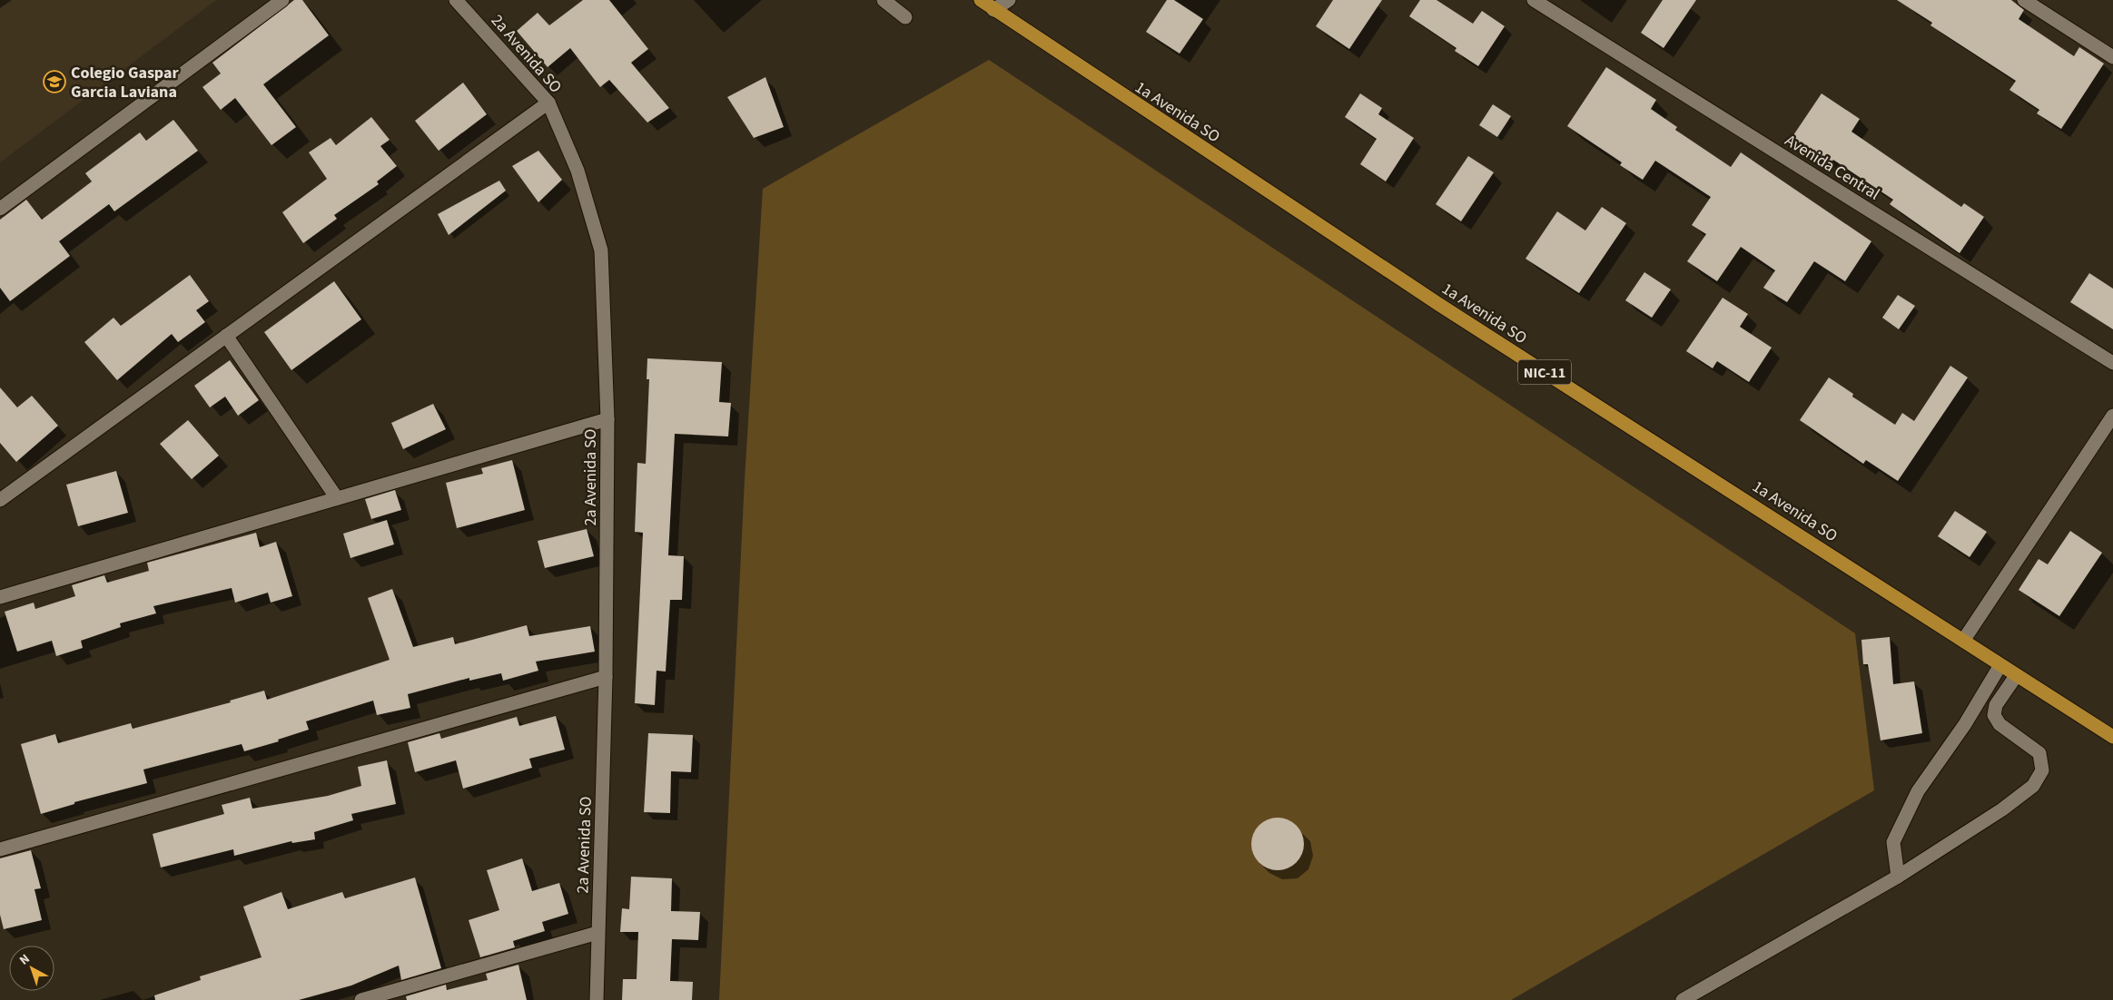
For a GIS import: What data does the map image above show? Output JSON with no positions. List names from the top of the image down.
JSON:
{
  "streets": {
    "highway": ["1a Avenida SO", "NIC-11"],
    "street": ["2a Avenida SO", "Avenida Central"]
  },
  "places": {
    "school or university": ["Colegio Gaspar Garcia Laviana"]
  },
  "north": "top left"
}
